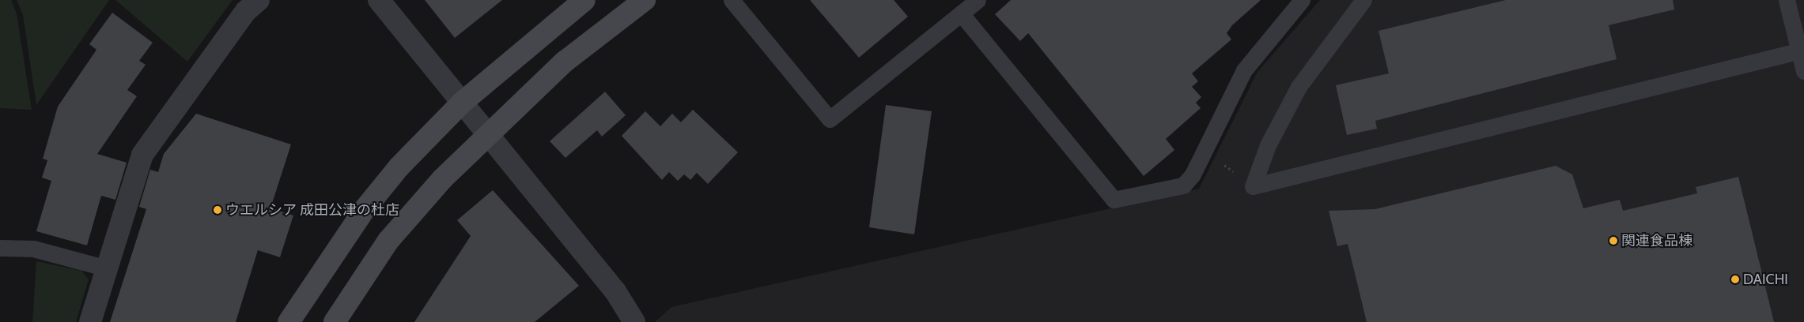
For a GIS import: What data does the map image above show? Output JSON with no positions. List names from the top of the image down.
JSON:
{
  "places": ["ウエルシア 成田公津の杜店", "関連食品棟", "DAICHI"]
}
